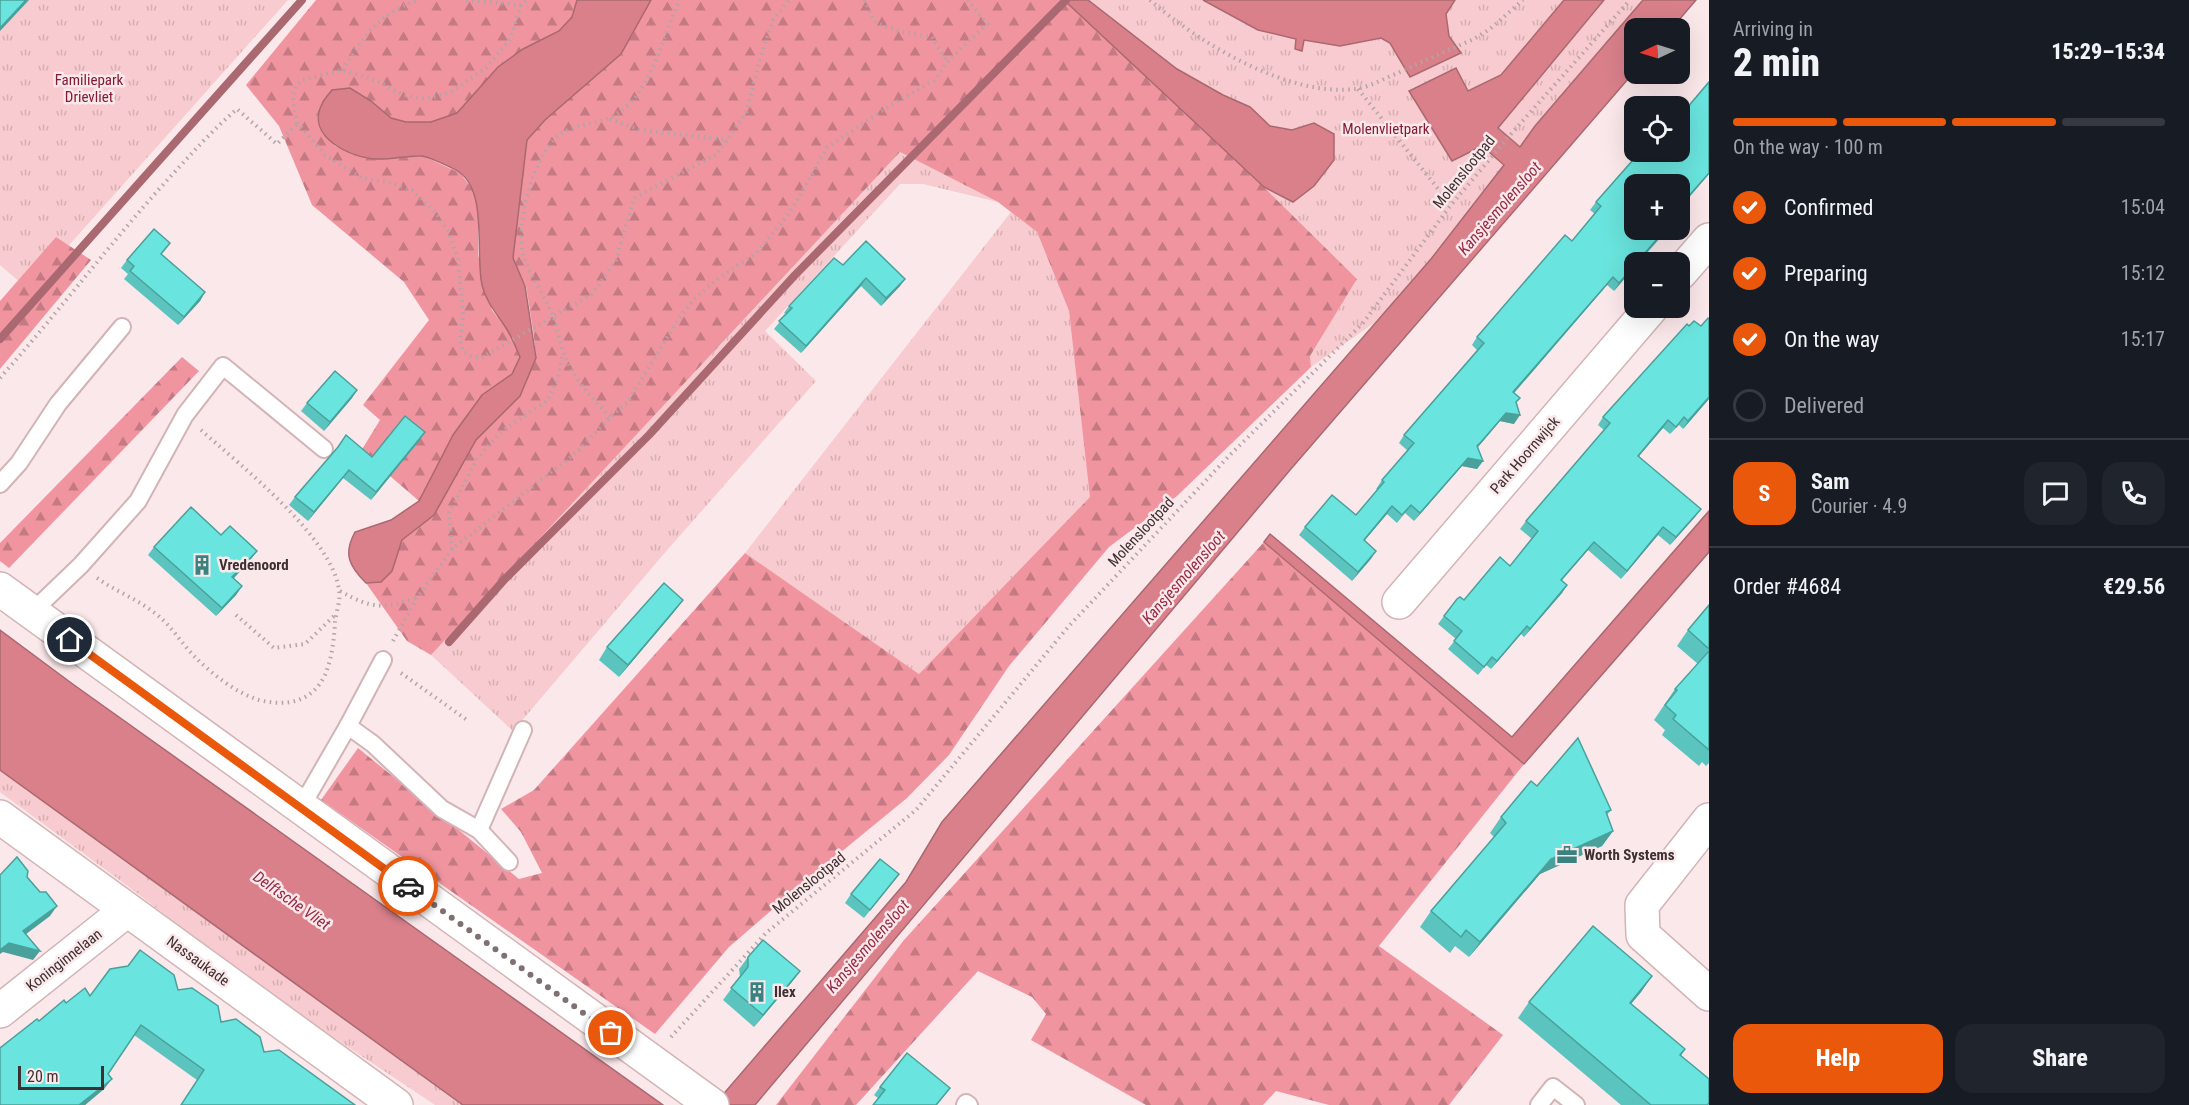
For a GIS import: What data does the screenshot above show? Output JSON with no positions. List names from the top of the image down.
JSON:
{
  "streets": {
    "street": ["Park Hoornwijck", "Koninginnelaan", "Nassaukade"],
    "path": ["Molenslootpad"]
  },
  "crossings": [
    ["Koninginnelaan", "Nassaukade"]
  ],
  "water": ["Kansjesmolensloot", "Delftsche Vliet"],
  "parks": ["Familiepark Drievliet", "Molenvlietpark"],
  "places": {
    "building": ["Vredenoord", "Ilex"],
    "office": ["Worth Systems"]
  },
  "scale_bar": "20 m",
  "north": "left",
  "page": {
    "heading": ["2 min", "Arriving in", "15:29–15:34"],
    "panel": [
      "Sam",
      "Courier · 4.9",
      "Order #4684",
      "€29.56"
    ],
    "map_buttons": ["+", "−"],
    "bar": "On the way · 100 m",
    "list": [
      ["Confirmed", "15:04"],
      ["Preparing", "15:12"],
      ["On the way", "15:17"],
      "Delivered"
    ],
    "round": "S",
    "buttons": ["Help", "Share"],
    "scale": "20 m"
  }
}
